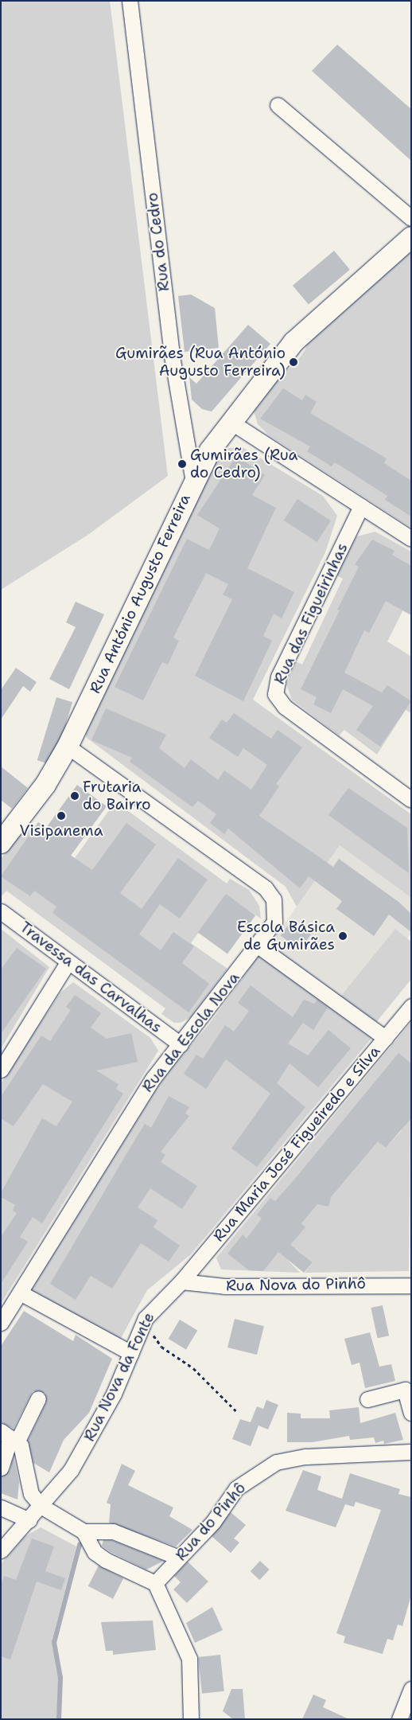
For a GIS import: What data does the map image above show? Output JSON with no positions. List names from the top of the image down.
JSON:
{
  "streets": {
    "street": [
      "Rua do Cedro",
      "Rua António Augusto Ferreira",
      "Rua das Figueirinhas",
      "Travessa das Carvalhas",
      "Rua da Escola Nova",
      "Rua Maria José Figueiredo e Silva",
      "Rua Nova do Pinhô",
      "Rua Nova da Fonte",
      "Rua do Pinhô"
    ]
  },
  "crossings": [
    ["Rua do Cedro", "Rua António Augusto Ferreira"],
    ["Rua António Augusto Ferreira", "Rua da Escola Nova"],
    ["Travessa das Carvalhas", "Rua da Escola Nova"],
    ["Rua Maria José Figueiredo e Silva", "Rua Nova do Pinhô"],
    ["Rua Maria José Figueiredo e Silva", "Rua Nova da Fonte"],
    ["Rua Nova do Pinhô", "Rua Nova da Fonte"]
  ],
  "places": [
    "Gumirães (Rua António Augusto Ferreira)",
    "Gumirães (Rua do Cedro)",
    "Frutaria do Bairro",
    "Visipanema",
    "Escola Básica de Gumirães"
  ]
}
